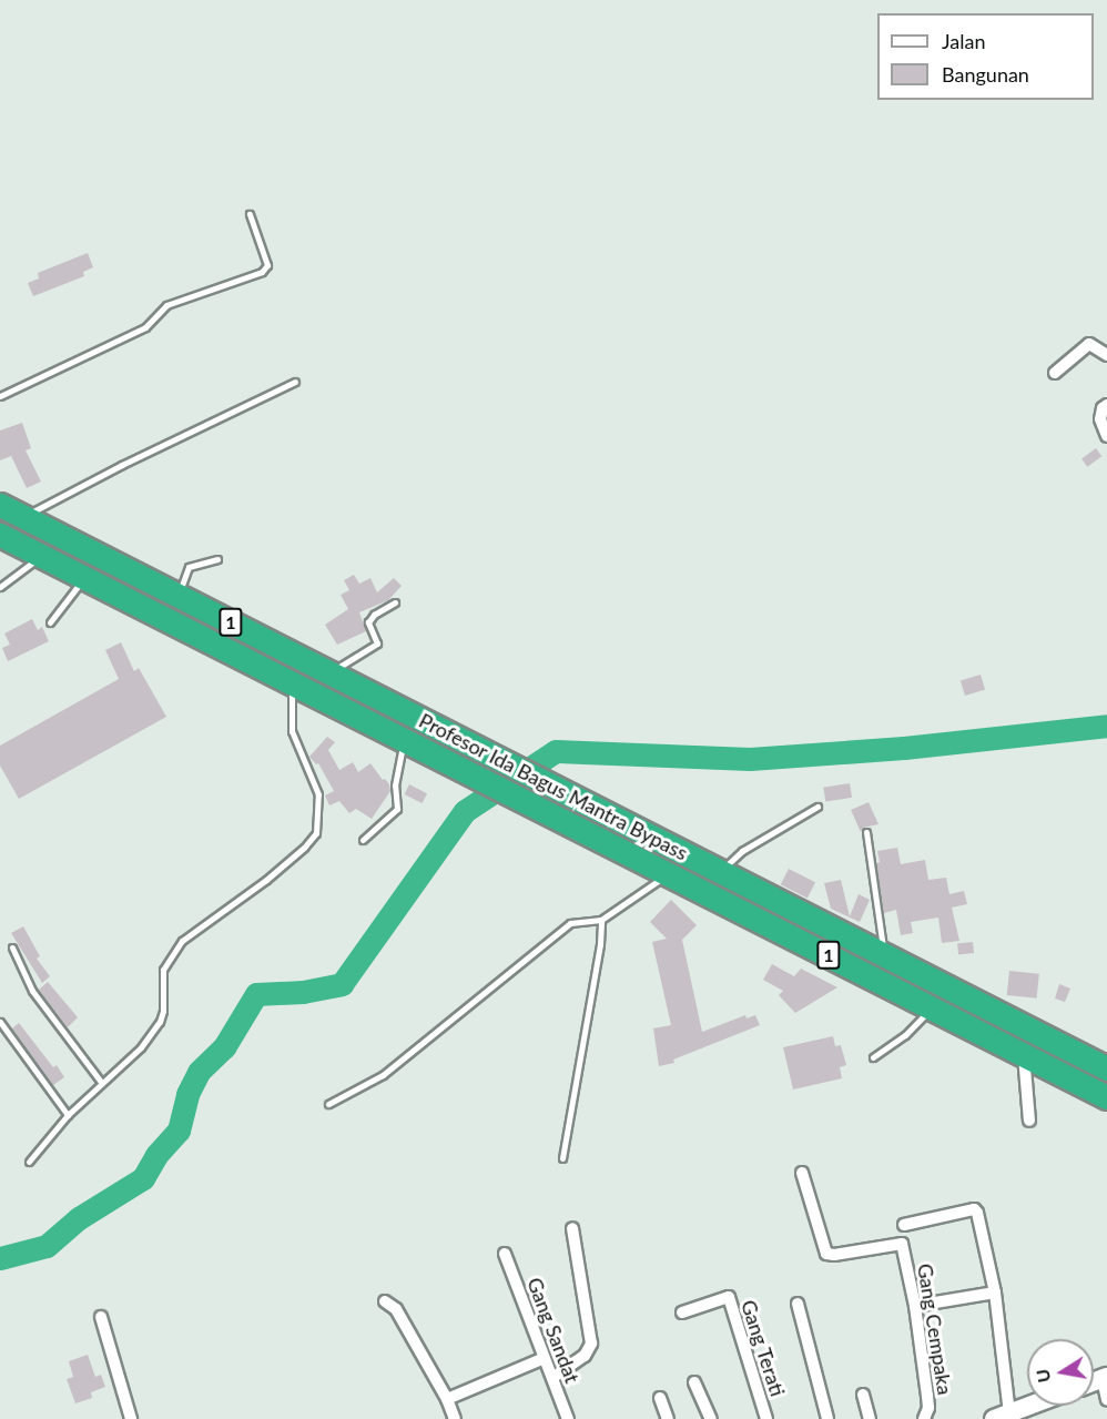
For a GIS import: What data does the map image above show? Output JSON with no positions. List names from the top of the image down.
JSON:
{
  "streets": {
    "highway": ["1", "Profesor Ida Bagus Mantra Bypass"],
    "street": ["Gang Cempaka", "Gang Sandat", "Gang Terati"]
  },
  "legend": ["Jalan", "Bangunan"],
  "north": "left"
}
